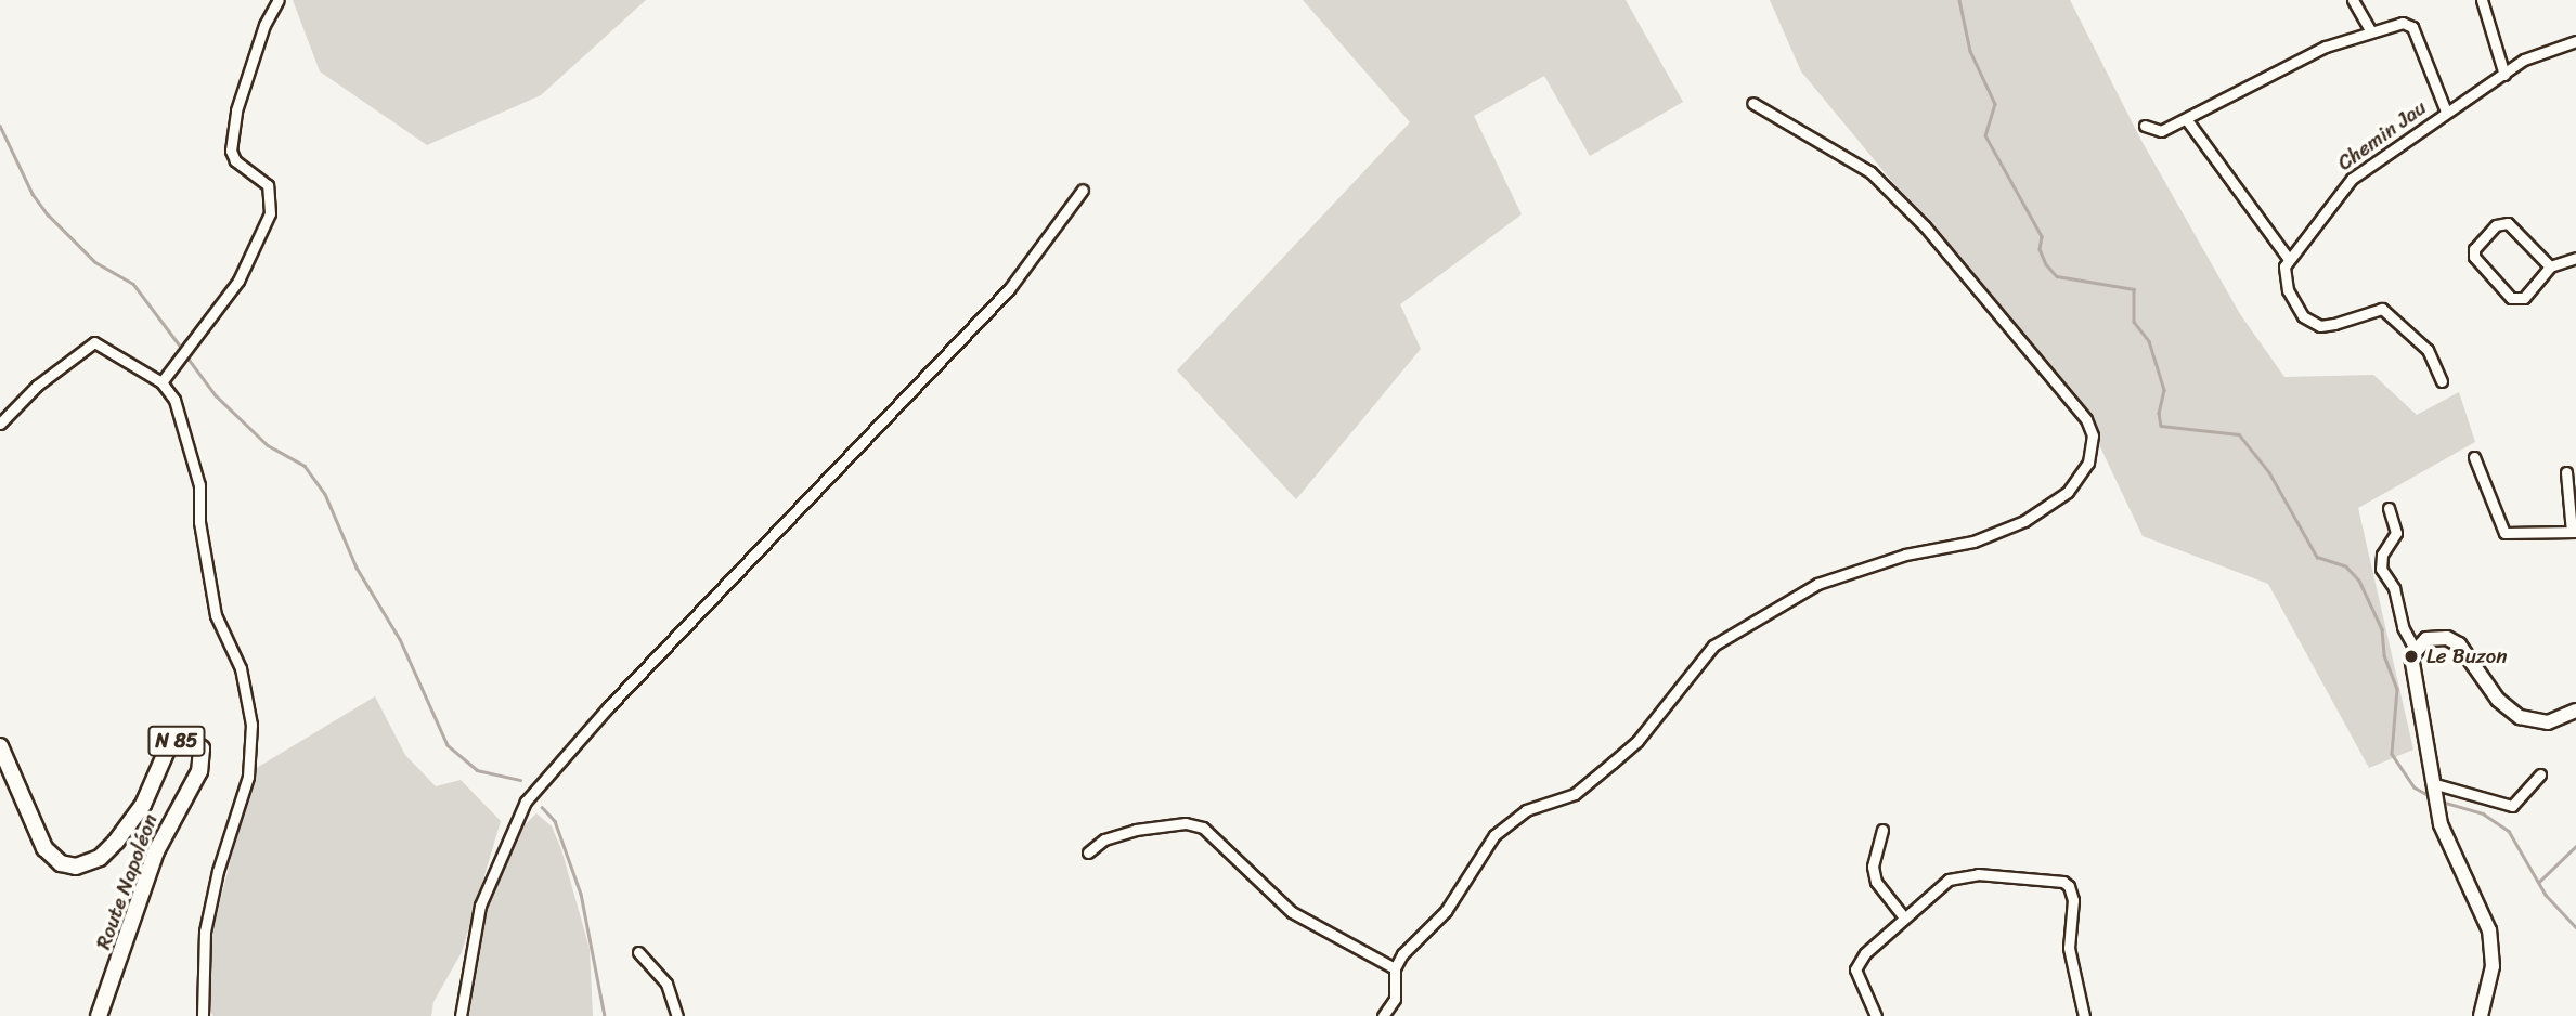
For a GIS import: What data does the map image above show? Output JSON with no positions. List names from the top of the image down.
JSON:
{
  "streets": {
    "main road": ["N 85", "Route Napoléon"],
    "street": ["Chemin Jau"]
  },
  "places": ["Le Buzon"]
}
